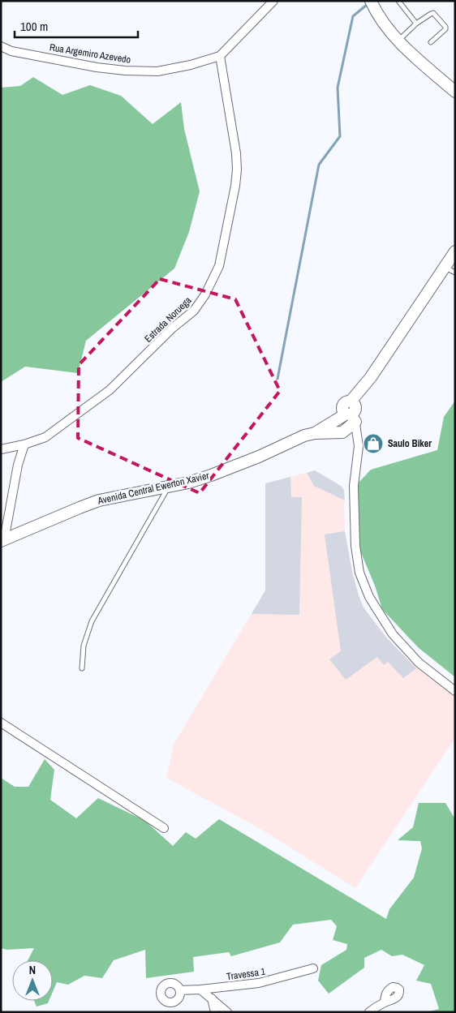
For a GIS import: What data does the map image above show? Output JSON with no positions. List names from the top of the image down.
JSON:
{
  "streets": {
    "main road": ["Avenida Central Ewerton Xavier"],
    "street": ["Rua Argemiro Azevedo", "Estrada Noruega", "Travessa 1"]
  },
  "crossings": [
    ["Rua Argemiro Azevedo", "Estrada Noruega"]
  ],
  "places": {
    "shop": ["Saulo Biker"]
  },
  "scale_bar": "100 m",
  "north": "top"
}
